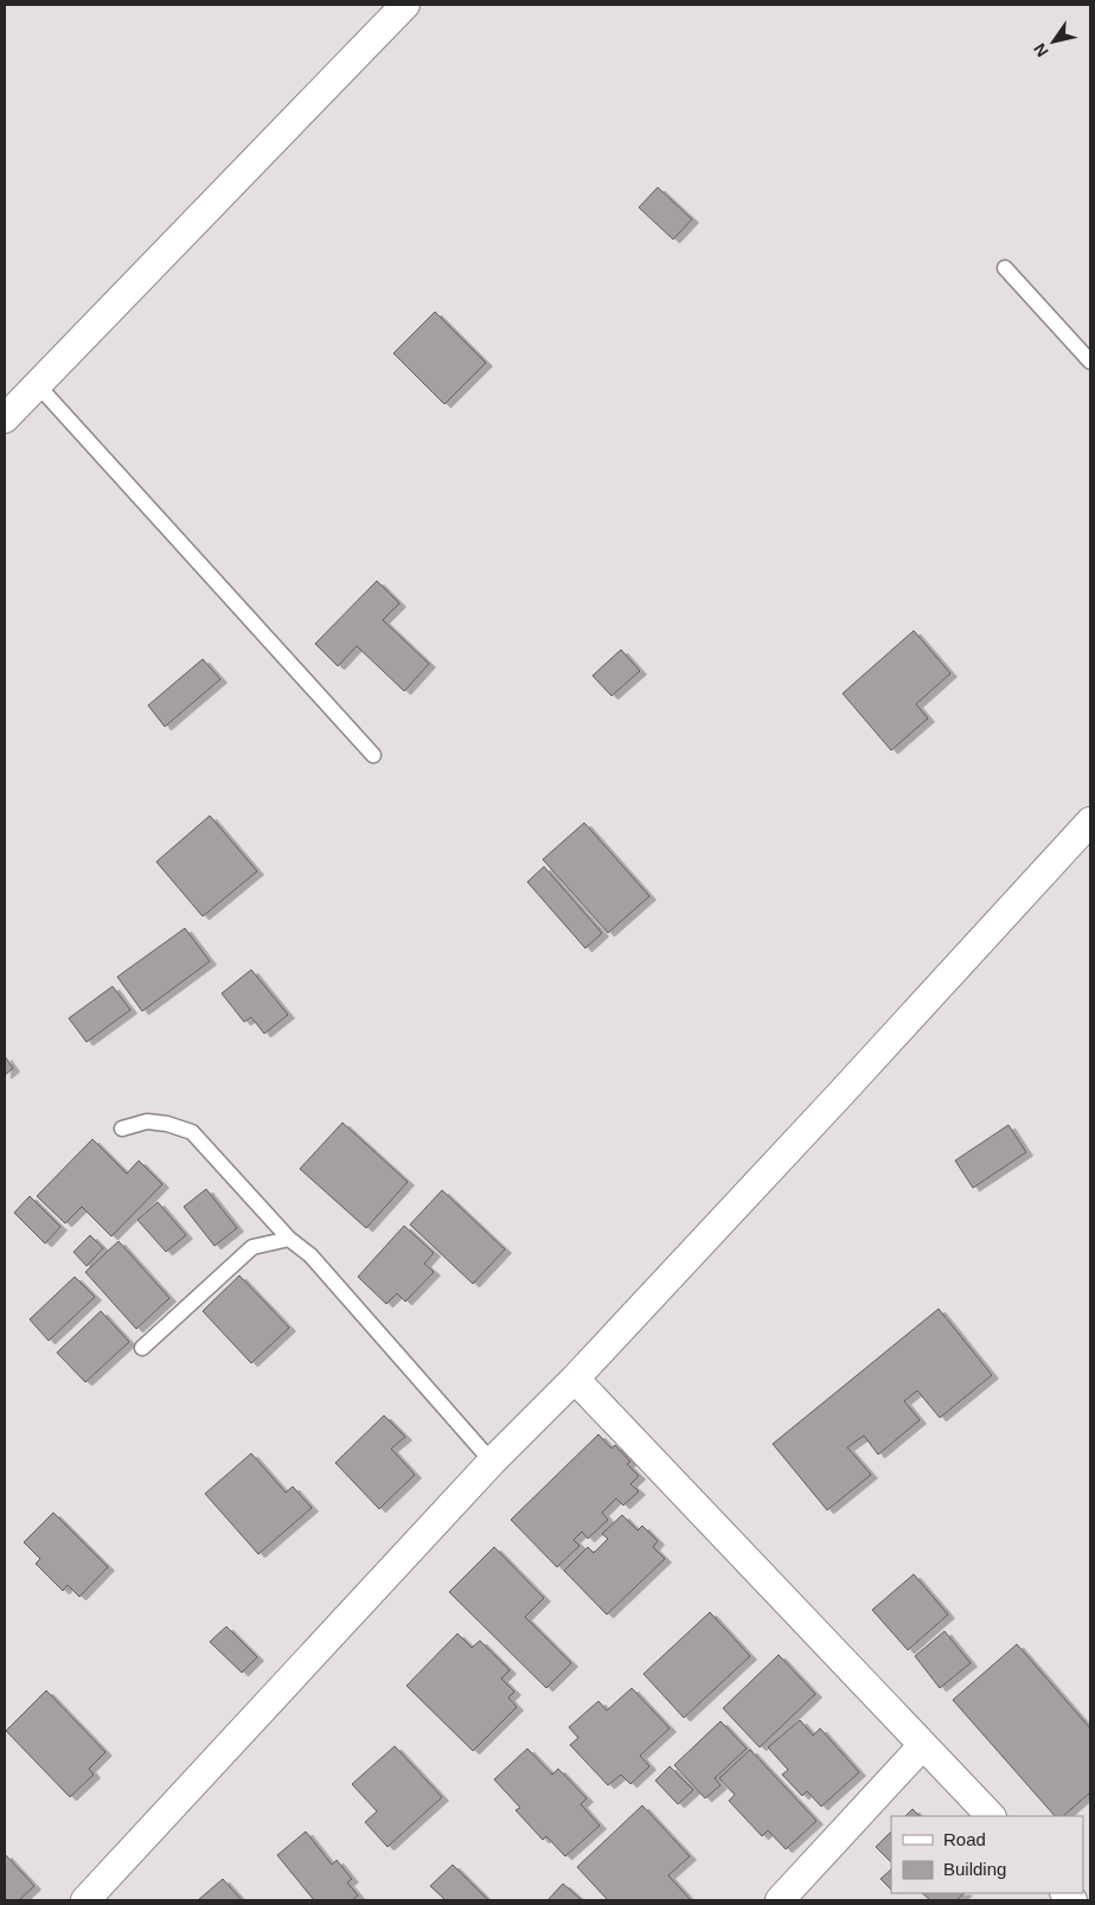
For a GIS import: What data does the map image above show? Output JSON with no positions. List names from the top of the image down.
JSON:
{
  "legend": ["Road", "Building"],
  "north": "bottom left"
}
